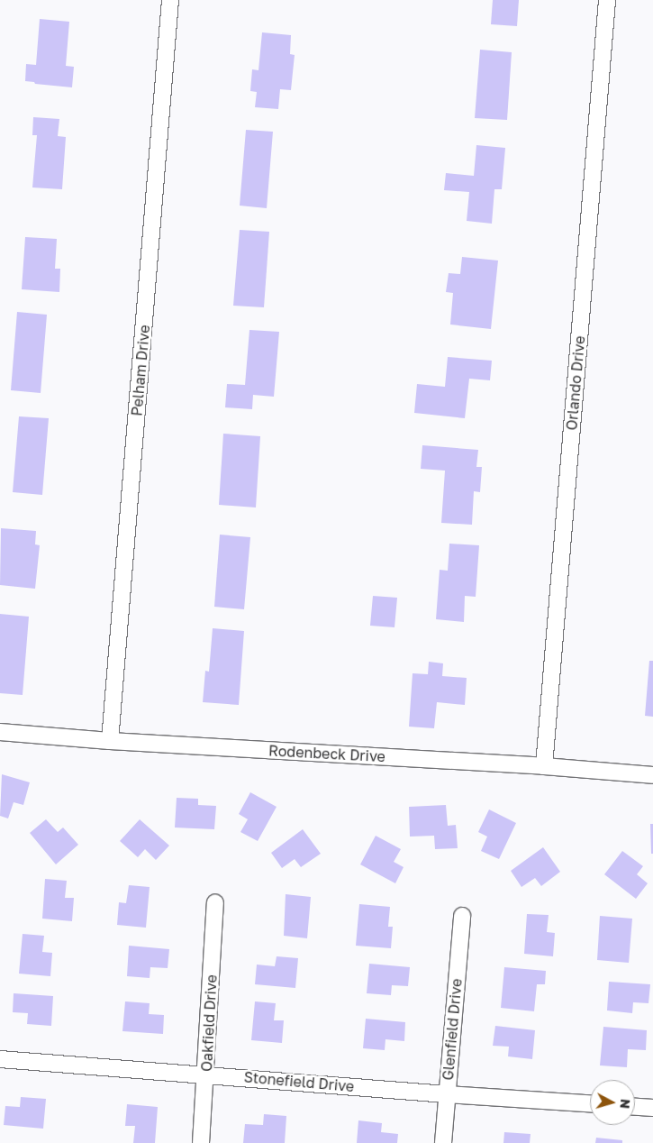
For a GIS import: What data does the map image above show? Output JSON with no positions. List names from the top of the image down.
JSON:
{
  "streets": {
    "street": [
      "Pelham Drive",
      "Orlando Drive",
      "Rodenbeck Drive",
      "Oakfield Drive",
      "Glenfield Drive",
      "Stonefield Drive"
    ]
  },
  "crossings": [
    ["Pelham Drive", "Rodenbeck Drive"],
    ["Orlando Drive", "Rodenbeck Drive"],
    ["Oakfield Drive", "Stonefield Drive"],
    ["Glenfield Drive", "Stonefield Drive"]
  ],
  "north": "right"
}
